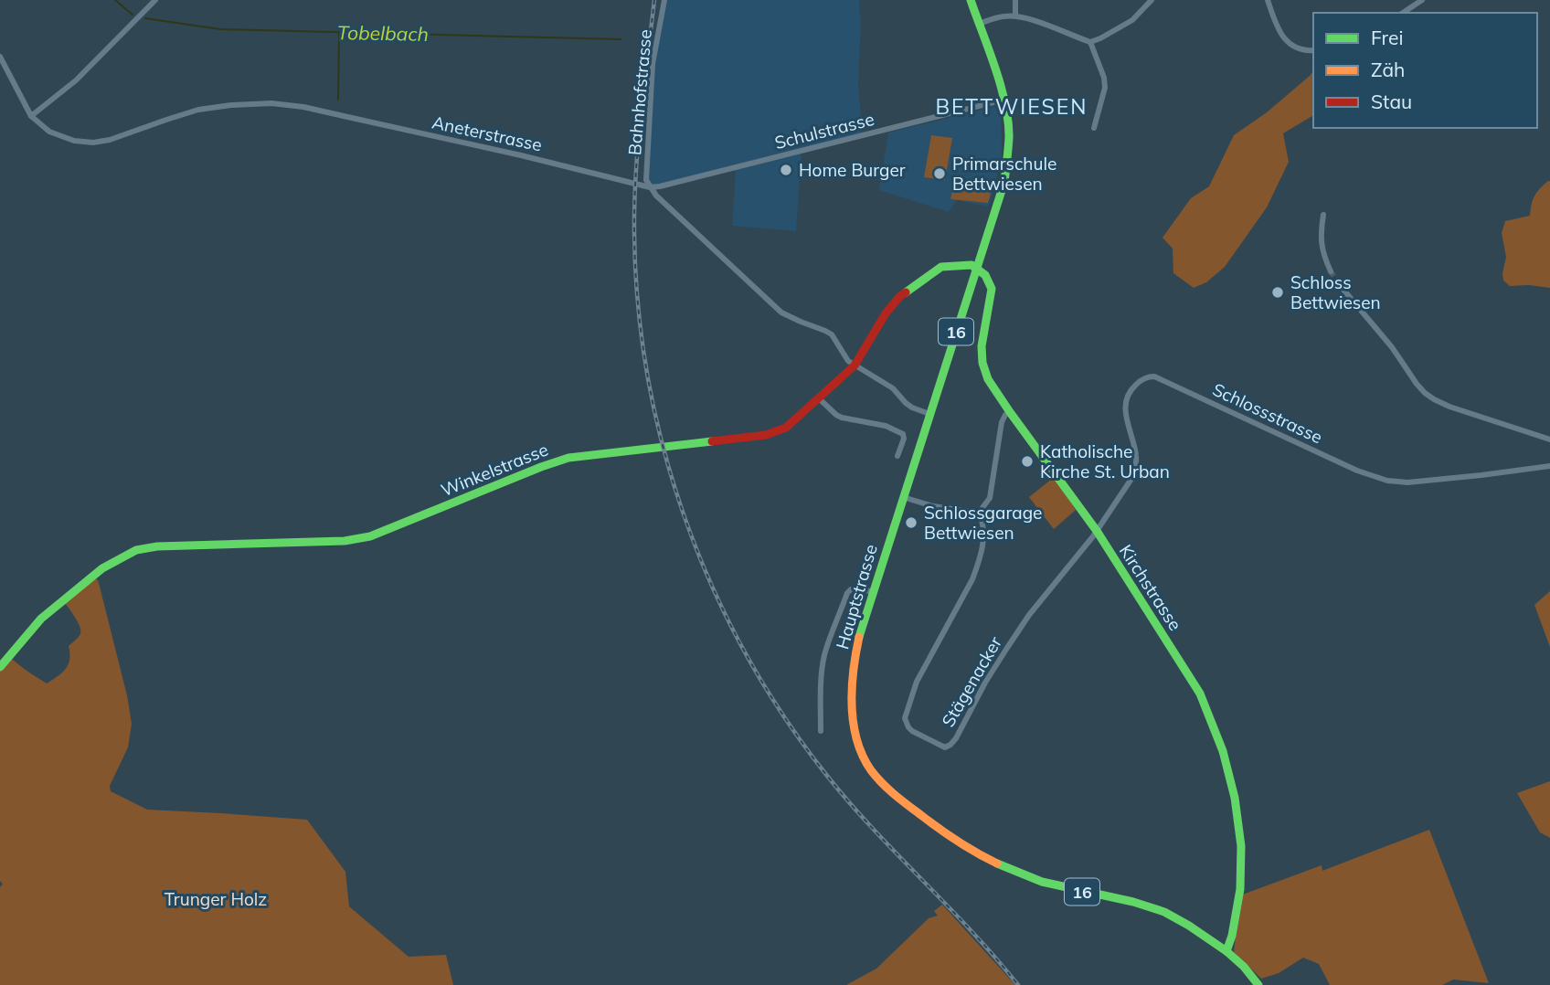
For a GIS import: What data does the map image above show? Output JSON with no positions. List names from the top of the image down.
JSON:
{
  "streets": {
    "street": [
      "Bahnhofstrasse",
      "Schulstrasse",
      "Aneterstrasse",
      "16",
      "Schlossstrasse",
      "Winkelstrasse",
      "Kirchstrasse",
      "Hauptstrasse",
      "Stägenacker"
    ]
  },
  "crossings": [
    ["Bahnhofstrasse", "Schulstrasse"],
    ["Bahnhofstrasse", "Aneterstrasse"],
    ["Schulstrasse", "Aneterstrasse"],
    ["Schulstrasse", "Hauptstrasse"],
    ["Schlossstrasse", "Kirchstrasse"],
    ["Schlossstrasse", "Stägenacker"],
    ["Winkelstrasse", "Kirchstrasse"],
    ["Winkelstrasse", "Hauptstrasse"],
    ["Kirchstrasse", "Hauptstrasse"],
    ["Kirchstrasse", "Stägenacker"]
  ],
  "districts": ["BETTWIESEN"],
  "water": ["Tobelbach"],
  "parks": ["Trunger Holz"],
  "places": [
    "Home Burger",
    "Primarschule Bettwiesen",
    "Schloss Bettwiesen",
    "Katholische Kirche St. Urban",
    "Schlossgarage Bettwiesen"
  ],
  "legend": ["Frei", "Zäh", "Stau"]
}
